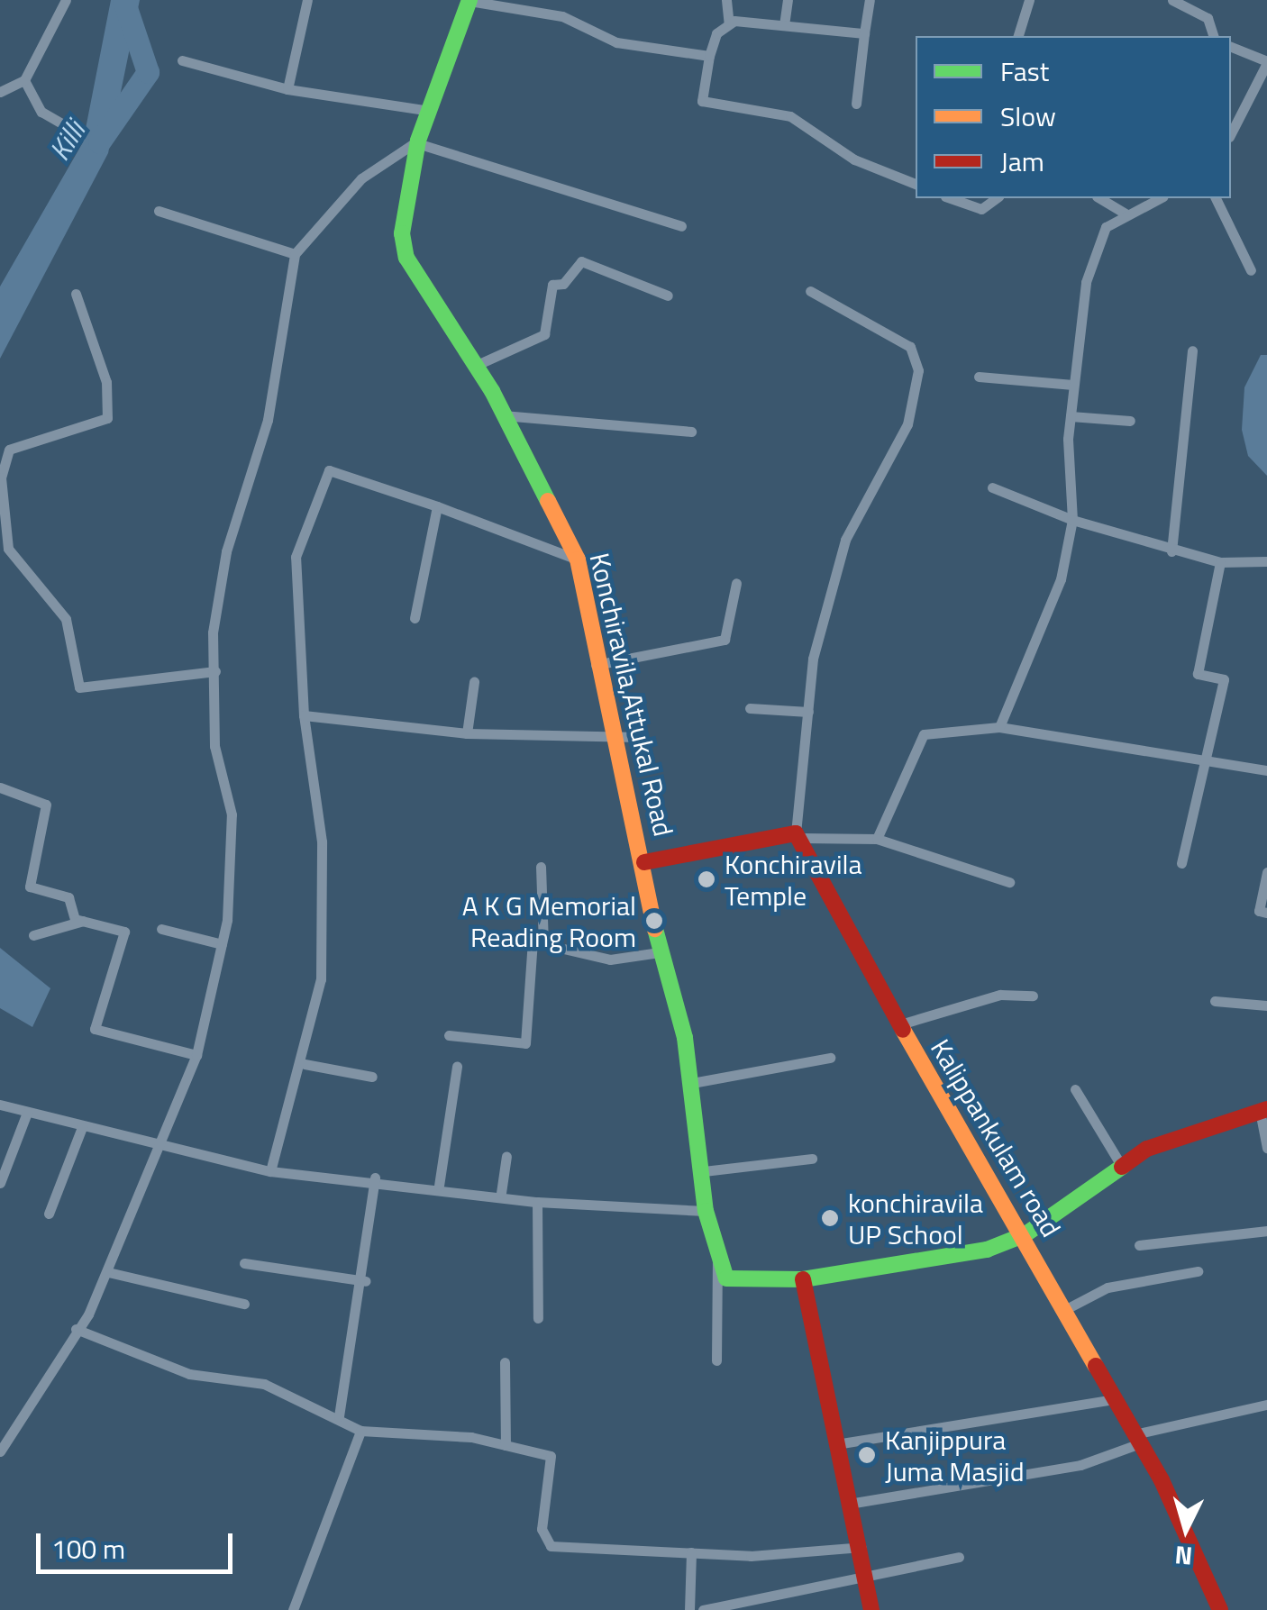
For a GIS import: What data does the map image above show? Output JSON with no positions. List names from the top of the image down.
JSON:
{
  "streets": {
    "main road": ["Konchiravila,Attukal Road", "Kalippankulam road"]
  },
  "water": ["Killi"],
  "places": [
    "Konchiravila Temple",
    "A K G Memorial Reading Room",
    "konchiravila UP School",
    "Kanjippura Juma Masjid"
  ],
  "legend": ["Fast", "Slow", "Jam"],
  "scale_bar": "100 m",
  "north": "bottom"
}
